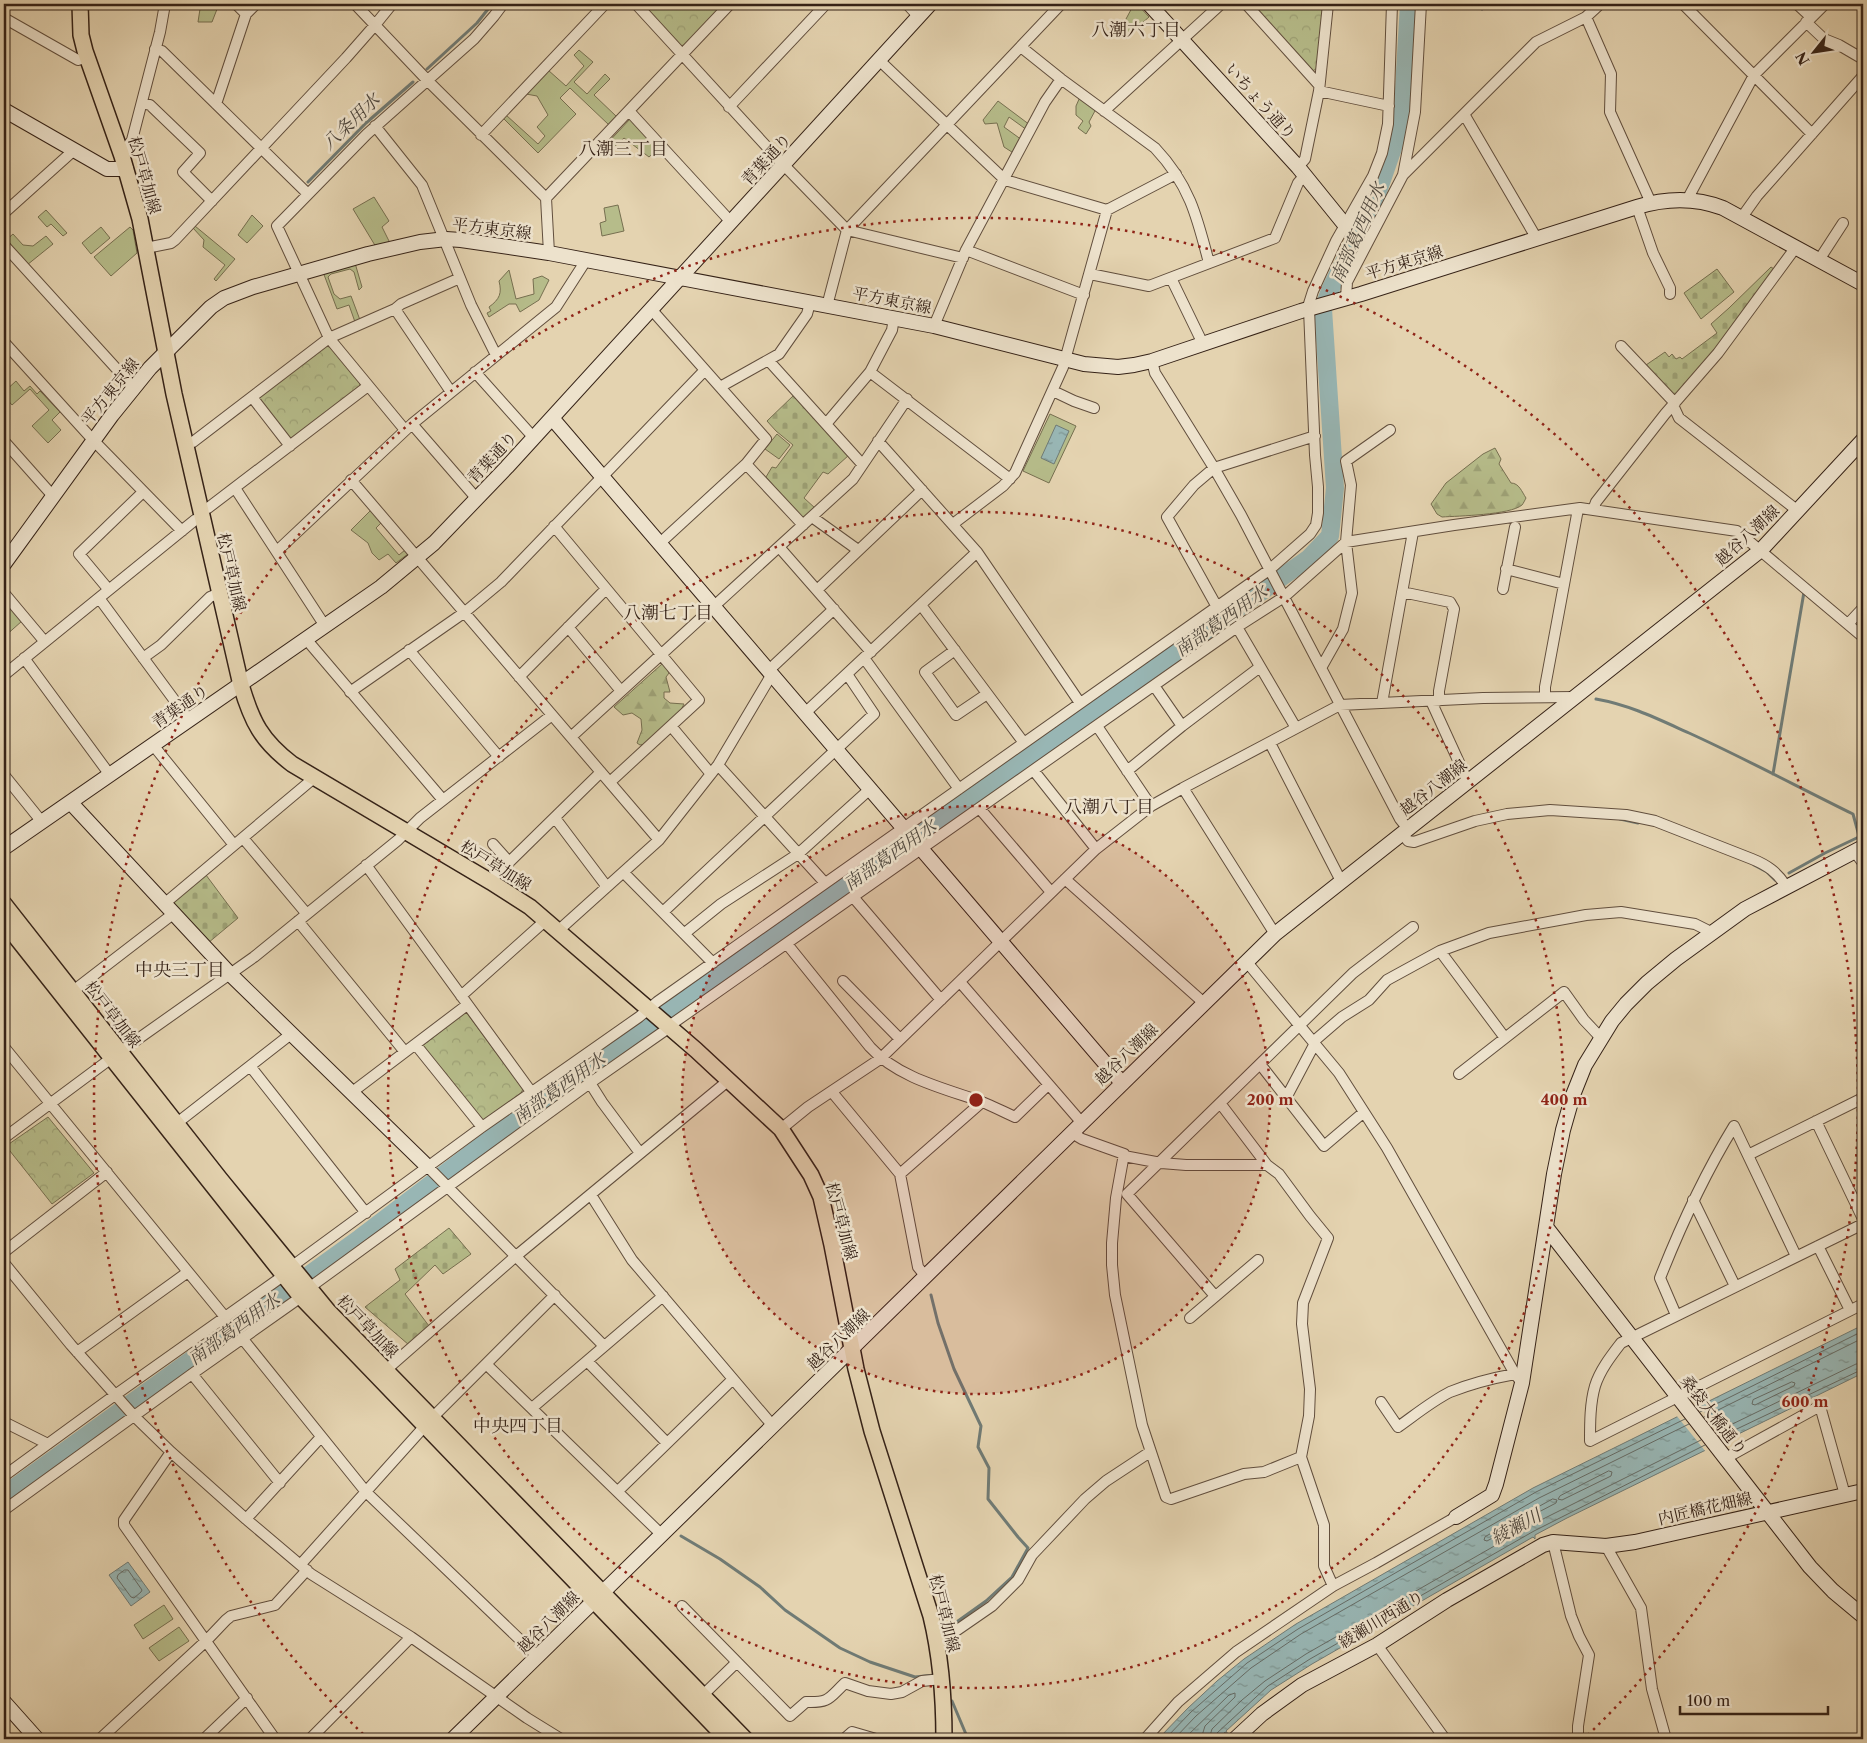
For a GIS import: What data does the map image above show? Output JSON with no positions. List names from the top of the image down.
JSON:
{
  "streets": {
    "main road": ["松戸草加線"],
    "street": [
      "いちょう通り",
      "青葉通り",
      "平方東京線",
      "越谷八潮線",
      "桑袋大橋通り",
      "内匠橋花畑線",
      "綾瀬川西通り"
    ]
  },
  "crossings": [
    ["青葉通り", "松戸草加線"],
    ["青葉通り", "平方東京線"],
    ["松戸草加線", "平方東京線"],
    ["松戸草加線", "越谷八潮線"],
    ["桑袋大橋通り", "内匠橋花畑線"],
    ["内匠橋花畑線", "綾瀬川西通り"]
  ],
  "districts": [
    "八潮六丁目",
    "八潮三丁目",
    "八潮七丁目",
    "八潮八丁目",
    "中央三丁目",
    "中央四丁目"
  ],
  "water": ["八条用水", "南部葛西用水", "綾瀬川"],
  "scale_bar": "100 m",
  "north": "bottom left",
  "rings": ["200 m", "400 m", "600 m"]
}
